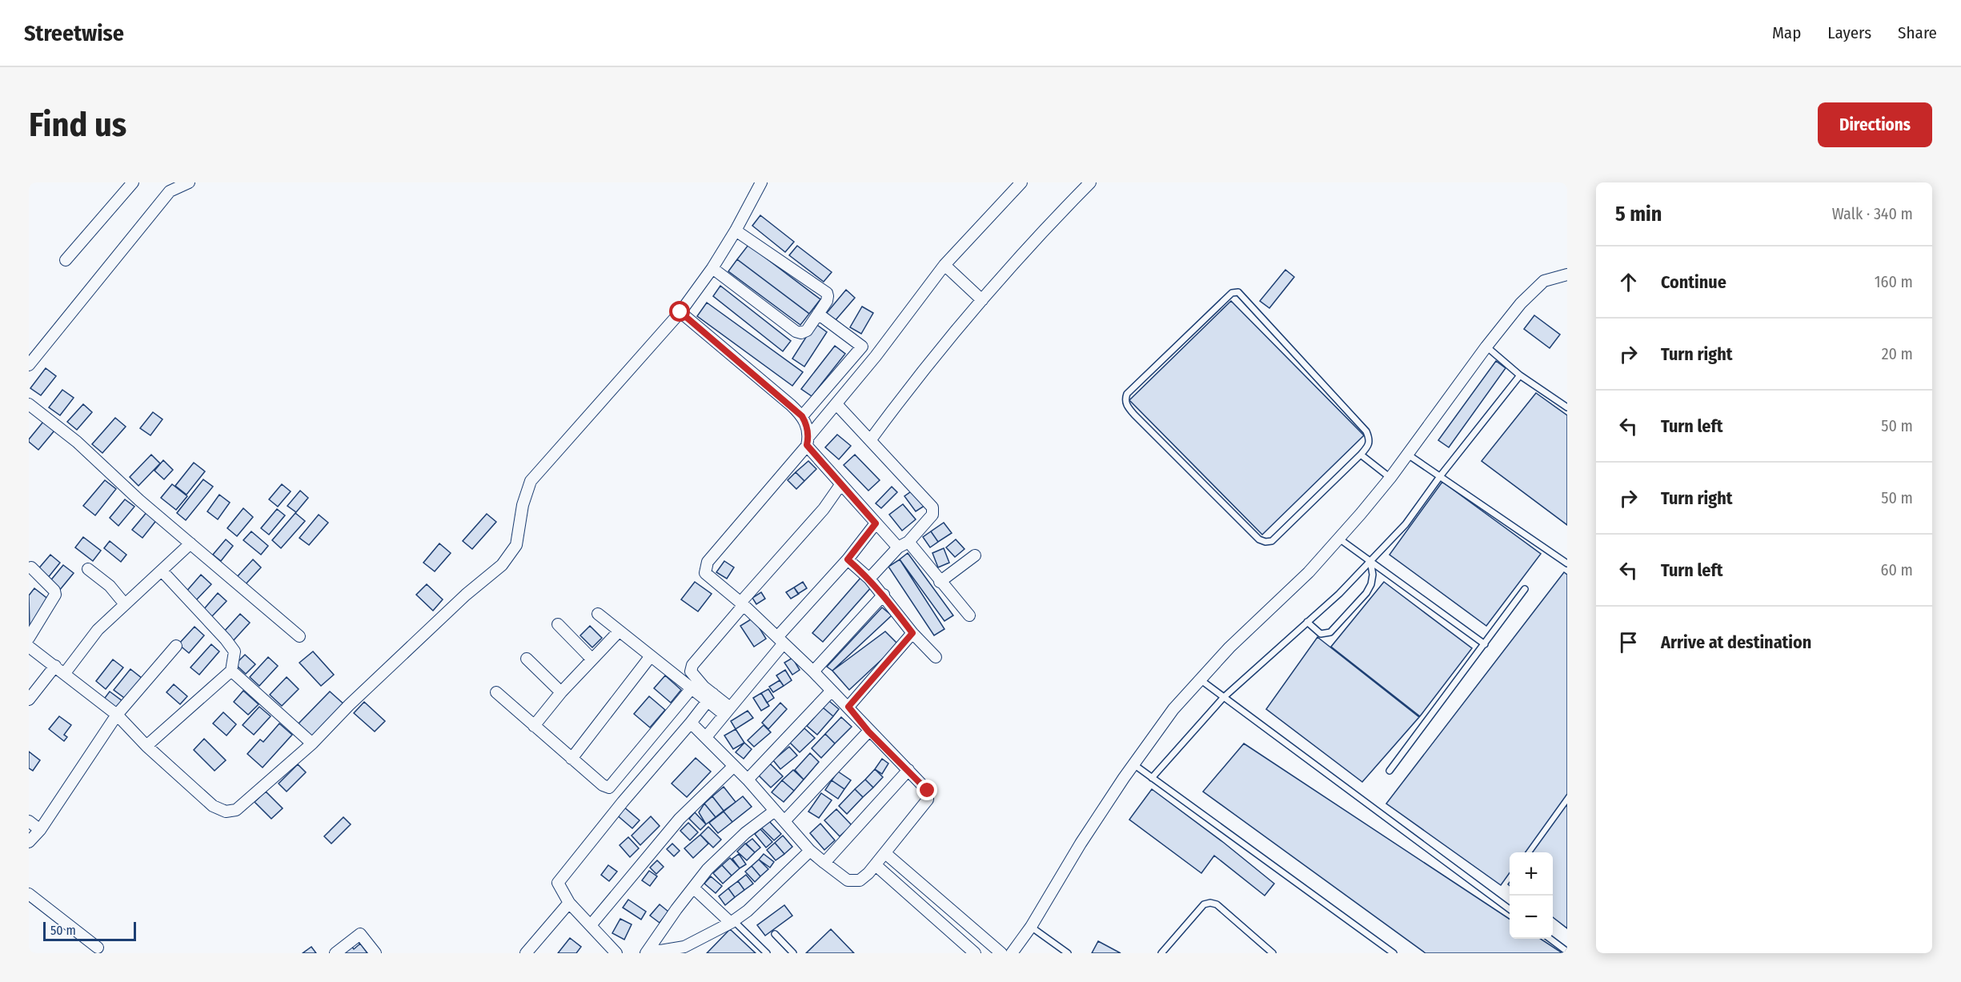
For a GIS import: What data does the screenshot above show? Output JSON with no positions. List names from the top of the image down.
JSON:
{
  "scale_bar": "50 m",
  "page": {
    "header": "Streetwise",
    "nav": ["Map", "Layers", "Share"],
    "buttons": "Directions",
    "title": "Find us",
    "heading": ["5 min", "Walk · 340 m"],
    "list": [
      ["Continue", "160 m"],
      ["Turn right", "20 m"],
      ["Turn left", "50 m"],
      ["Turn right", "50 m"],
      ["Turn left", "60 m"],
      "Arrive at destination"
    ],
    "map_buttons": ["+", "−"],
    "scale": "50 m"
  }
}
